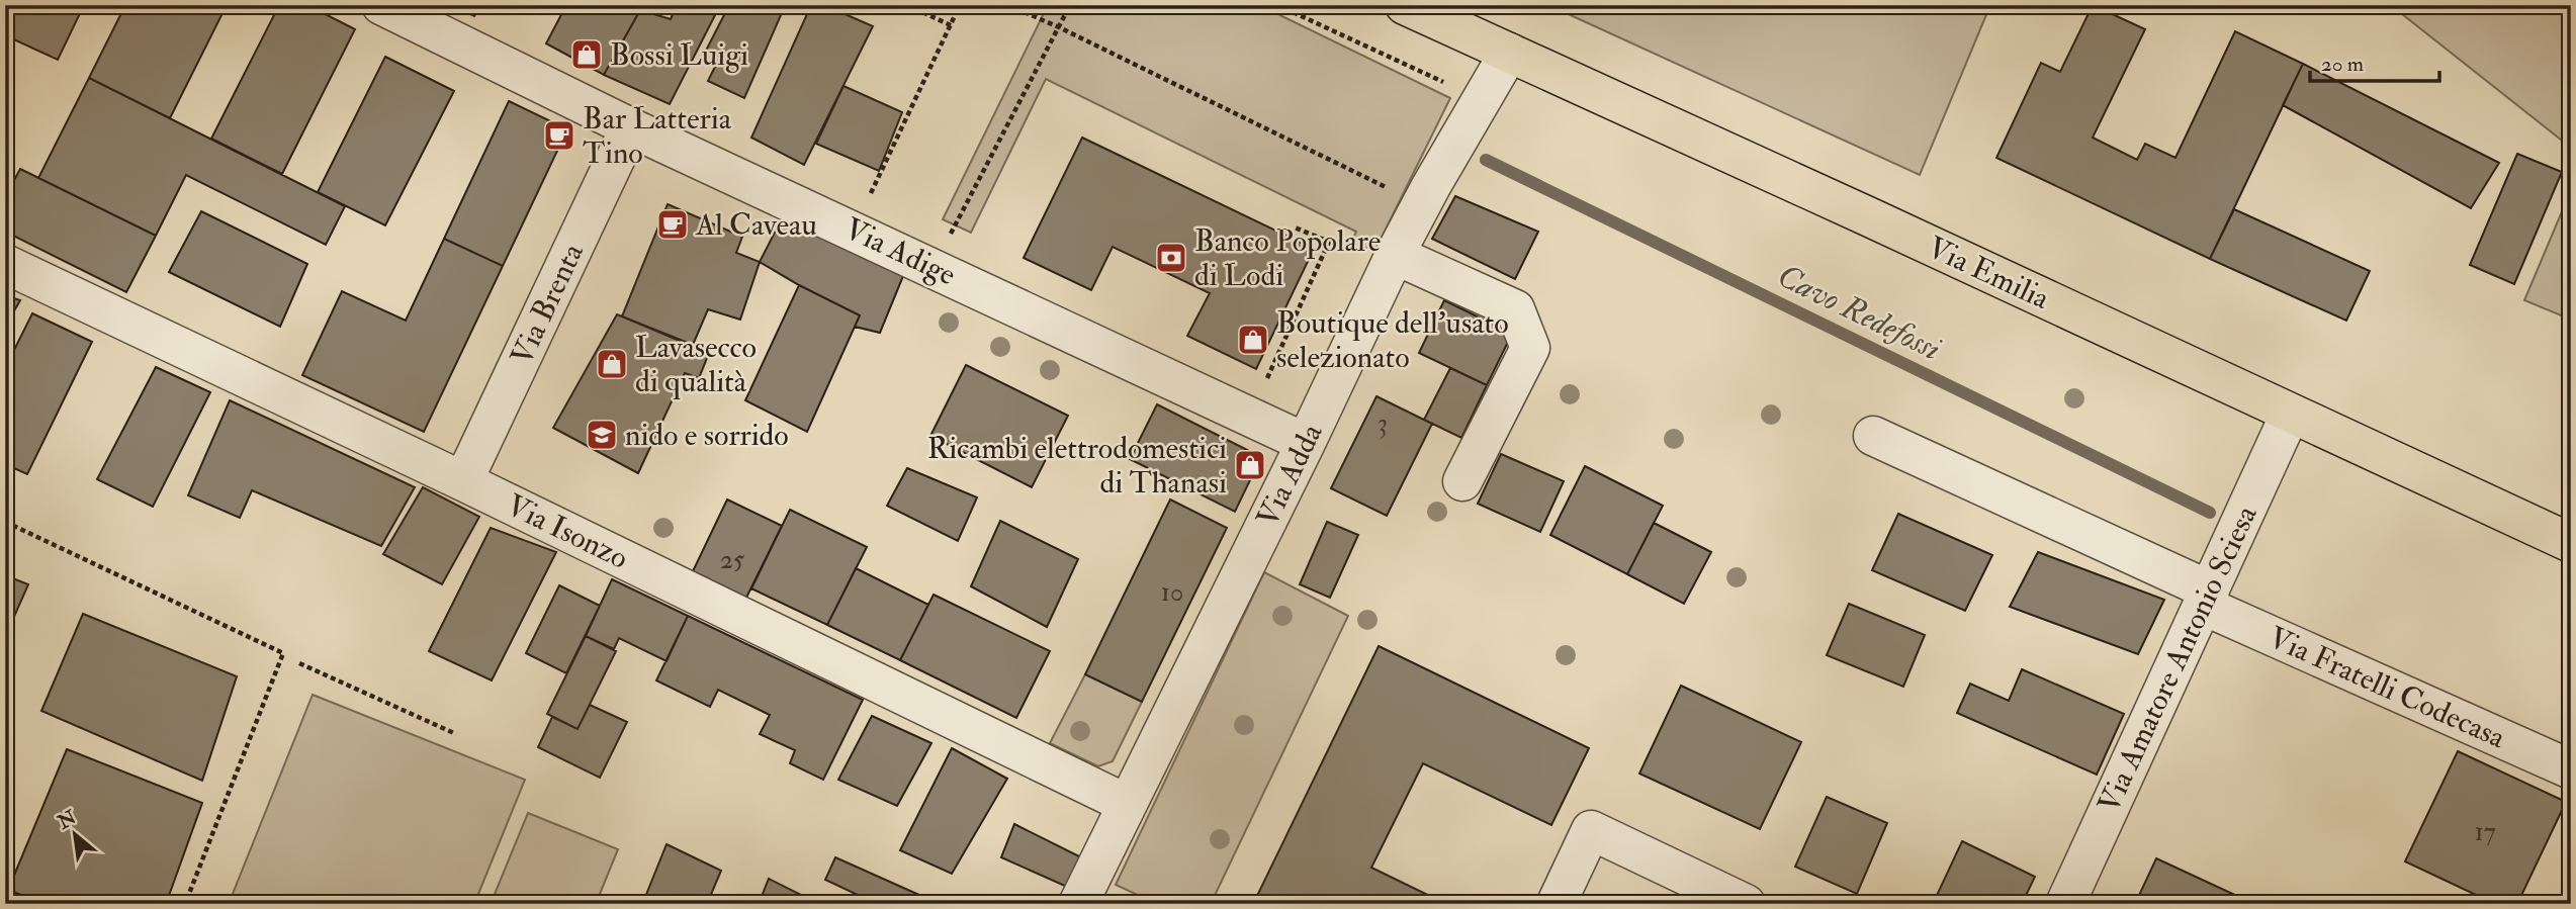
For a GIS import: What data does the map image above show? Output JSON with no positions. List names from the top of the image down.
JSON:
{
  "streets": {
    "main road": ["Via Emilia"],
    "street": [
      "Via Adige",
      "Via Brenta",
      "Via Adda",
      "Via Isonzo",
      "Via Amatore Antonio Sciesa",
      "Via Fratelli Codecasa"
    ]
  },
  "crossings": [
    ["Via Adige", "Via Brenta"],
    ["Via Adige", "Via Adda"],
    ["Via Emilia", "Via Adda"],
    ["Via Emilia", "Via Amatore Antonio Sciesa"],
    ["Via Brenta", "Via Isonzo"],
    ["Via Adda", "Via Isonzo"],
    ["Via Amatore Antonio Sciesa", "Via Fratelli Codecasa"]
  ],
  "water": ["Cavo Redefossi"],
  "places": {
    "shop": [
      "Bossi Luigi",
      "Boutique dell'usato selezionato",
      "Lavasecco di qualità",
      "Ricambi elettrodomestici di Thanasi"
    ],
    "cafe": ["Bar Latteria Tino", "Al Caveau"],
    "bank": ["Banco Popolare di Lodi"],
    "school or university": ["nido e sorrido"]
  },
  "house_numbers": [
    "3",
    "25",
    "10",
    "17"
  ],
  "scale_bar": "20 m",
  "north": "top left"
}
